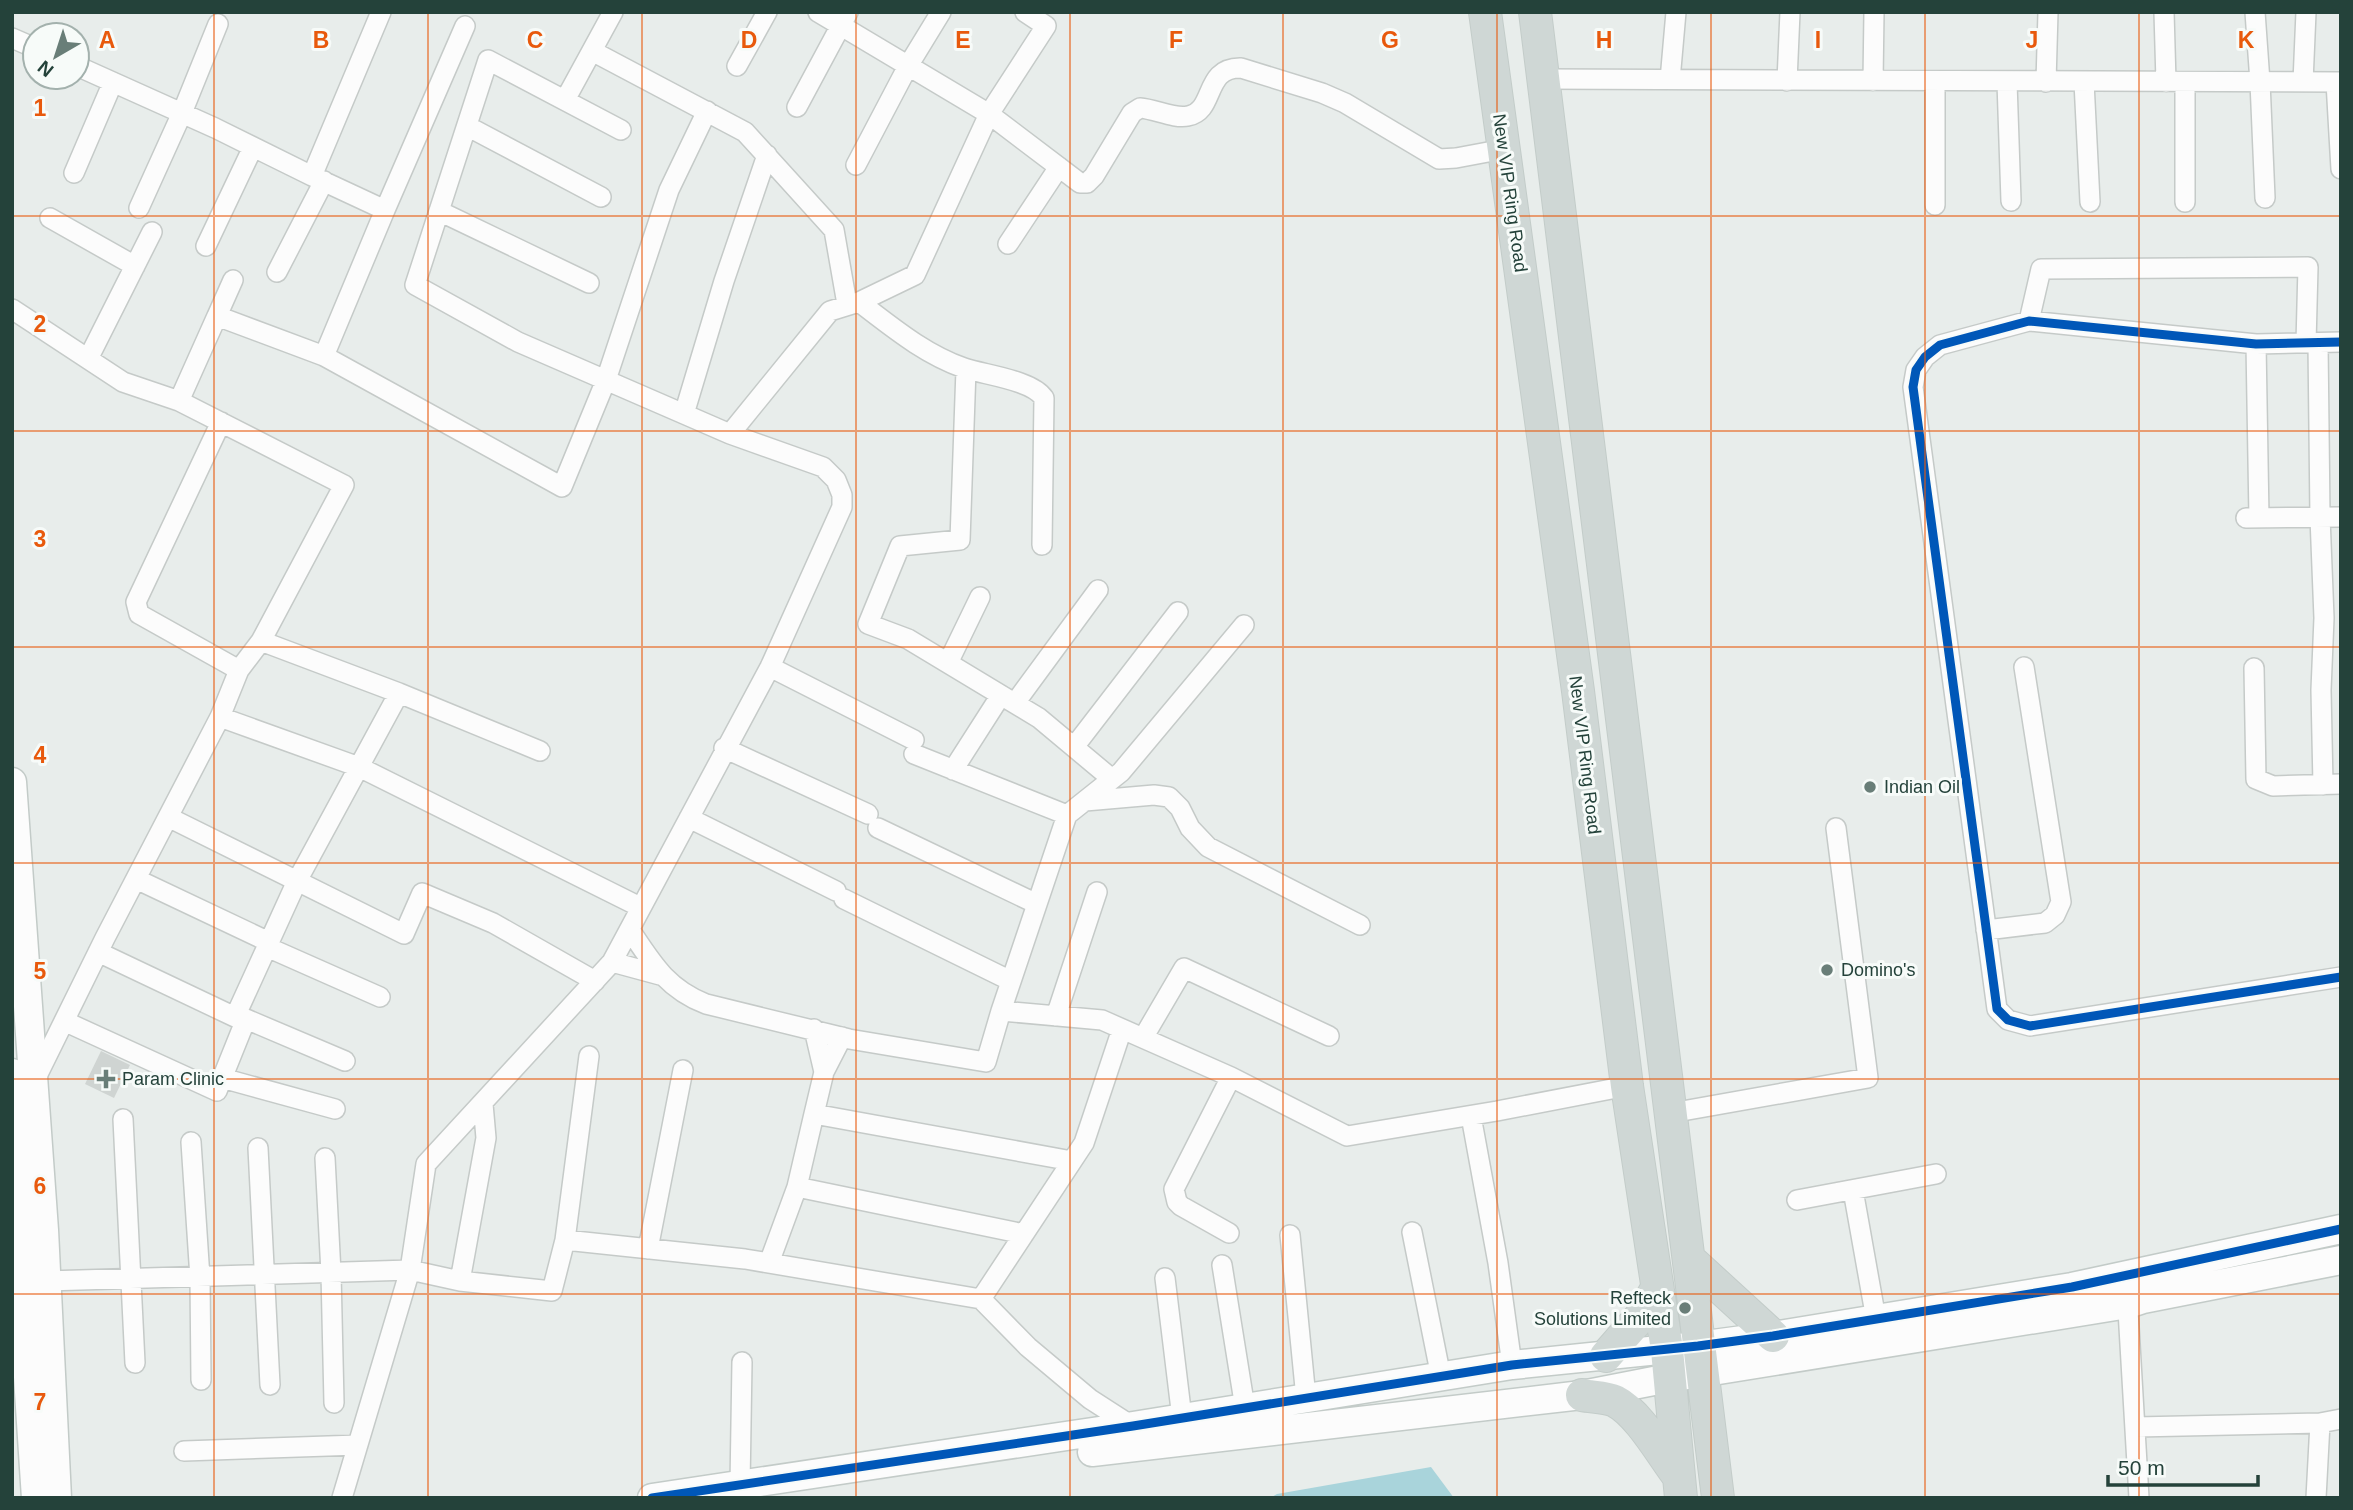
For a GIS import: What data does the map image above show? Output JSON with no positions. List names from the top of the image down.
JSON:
{
  "streets": {
    "main road": ["New VIP Ring Road"]
  },
  "places": {
    "other": ["Indian Oil", "Domino's", "Refteck Solutions Limited"],
    "health": ["Param Clinic"]
  },
  "scale_bar": "50 m",
  "north": "bottom left",
  "grid": {
    "columns": [
      "A",
      "B",
      "C",
      "D",
      "E",
      "F",
      "G",
      "H",
      "I",
      "J",
      "K"
    ],
    "rows": [
      "1",
      "2",
      "3",
      "4",
      "5",
      "6",
      "7"
    ]
  }
}
